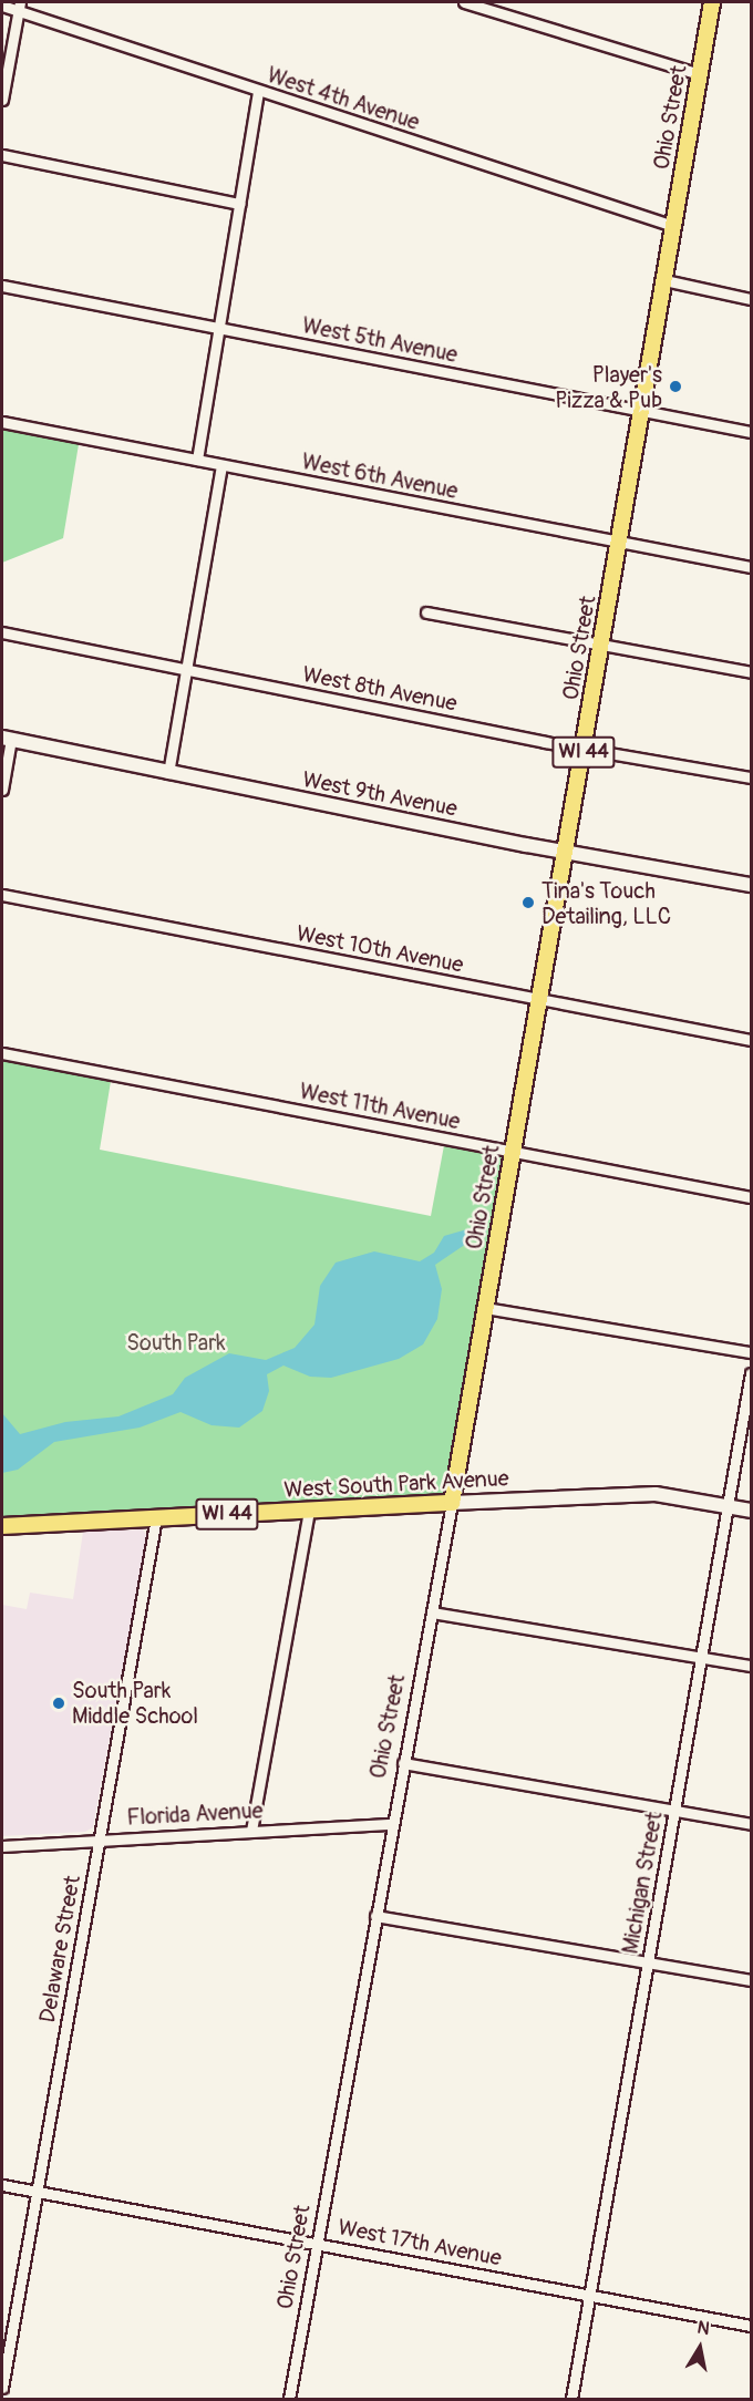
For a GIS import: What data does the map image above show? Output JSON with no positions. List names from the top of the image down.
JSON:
{
  "streets": {
    "main road": [
      "Ohio Street",
      "WI 44",
      "West 9th Avenue",
      "West South Park Avenue"
    ],
    "street": [
      "West 4th Avenue",
      "West 5th Avenue",
      "West 6th Avenue",
      "West 8th Avenue",
      "West 10th Avenue",
      "West 11th Avenue",
      "Florida Avenue",
      "Michigan Street",
      "Delaware Street",
      "West 17th Avenue"
    ]
  },
  "crossings": [
    ["West 4th Avenue", "Ohio Street"],
    ["Ohio Street", "West 5th Avenue"],
    ["Ohio Street", "West 6th Avenue"],
    ["Ohio Street", "West 8th Avenue"],
    ["Ohio Street", "West 9th Avenue"],
    ["Ohio Street", "West 10th Avenue"],
    ["Ohio Street", "West 11th Avenue"],
    ["Ohio Street", "West South Park Avenue"],
    ["Ohio Street", "Florida Avenue"],
    ["Ohio Street", "West 17th Avenue"],
    ["West South Park Avenue", "Michigan Street"],
    ["West South Park Avenue", "Delaware Street"],
    ["Florida Avenue", "Delaware Street"],
    ["Michigan Street", "West 17th Avenue"],
    ["Delaware Street", "West 17th Avenue"]
  ],
  "parks": ["South Park"],
  "places": ["Player's Pizza & Pub", "Tina's Touch Detailing, LLC", "South Park Middle School"],
  "north": "top"
}
